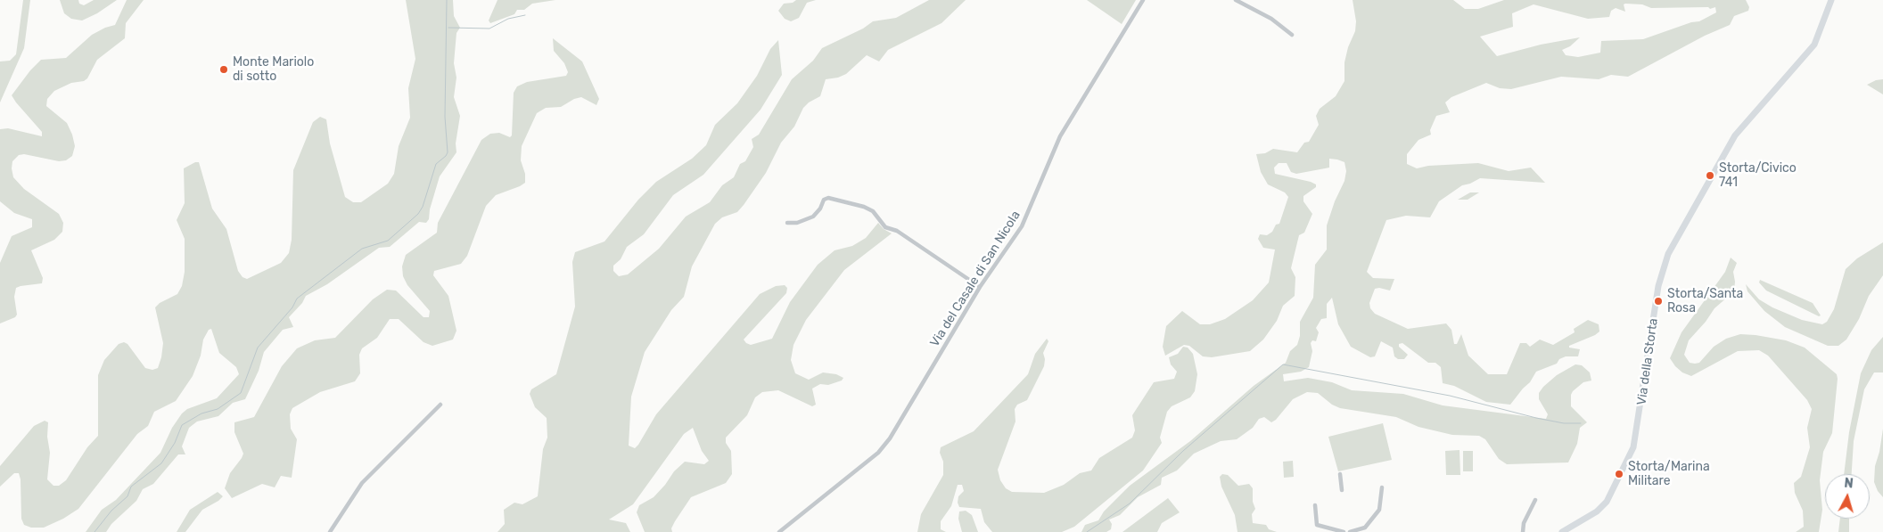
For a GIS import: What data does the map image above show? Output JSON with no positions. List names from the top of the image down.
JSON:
{
  "streets": {
    "main road": ["Via della Storta"],
    "street": ["Via del Casale di San Nicola"]
  },
  "places": [
    "Monte Mariolo di sotto",
    "Storta/Civico 741",
    "Storta/Santa Rosa",
    "Storta/Marina Militare"
  ],
  "north": "top"
}
